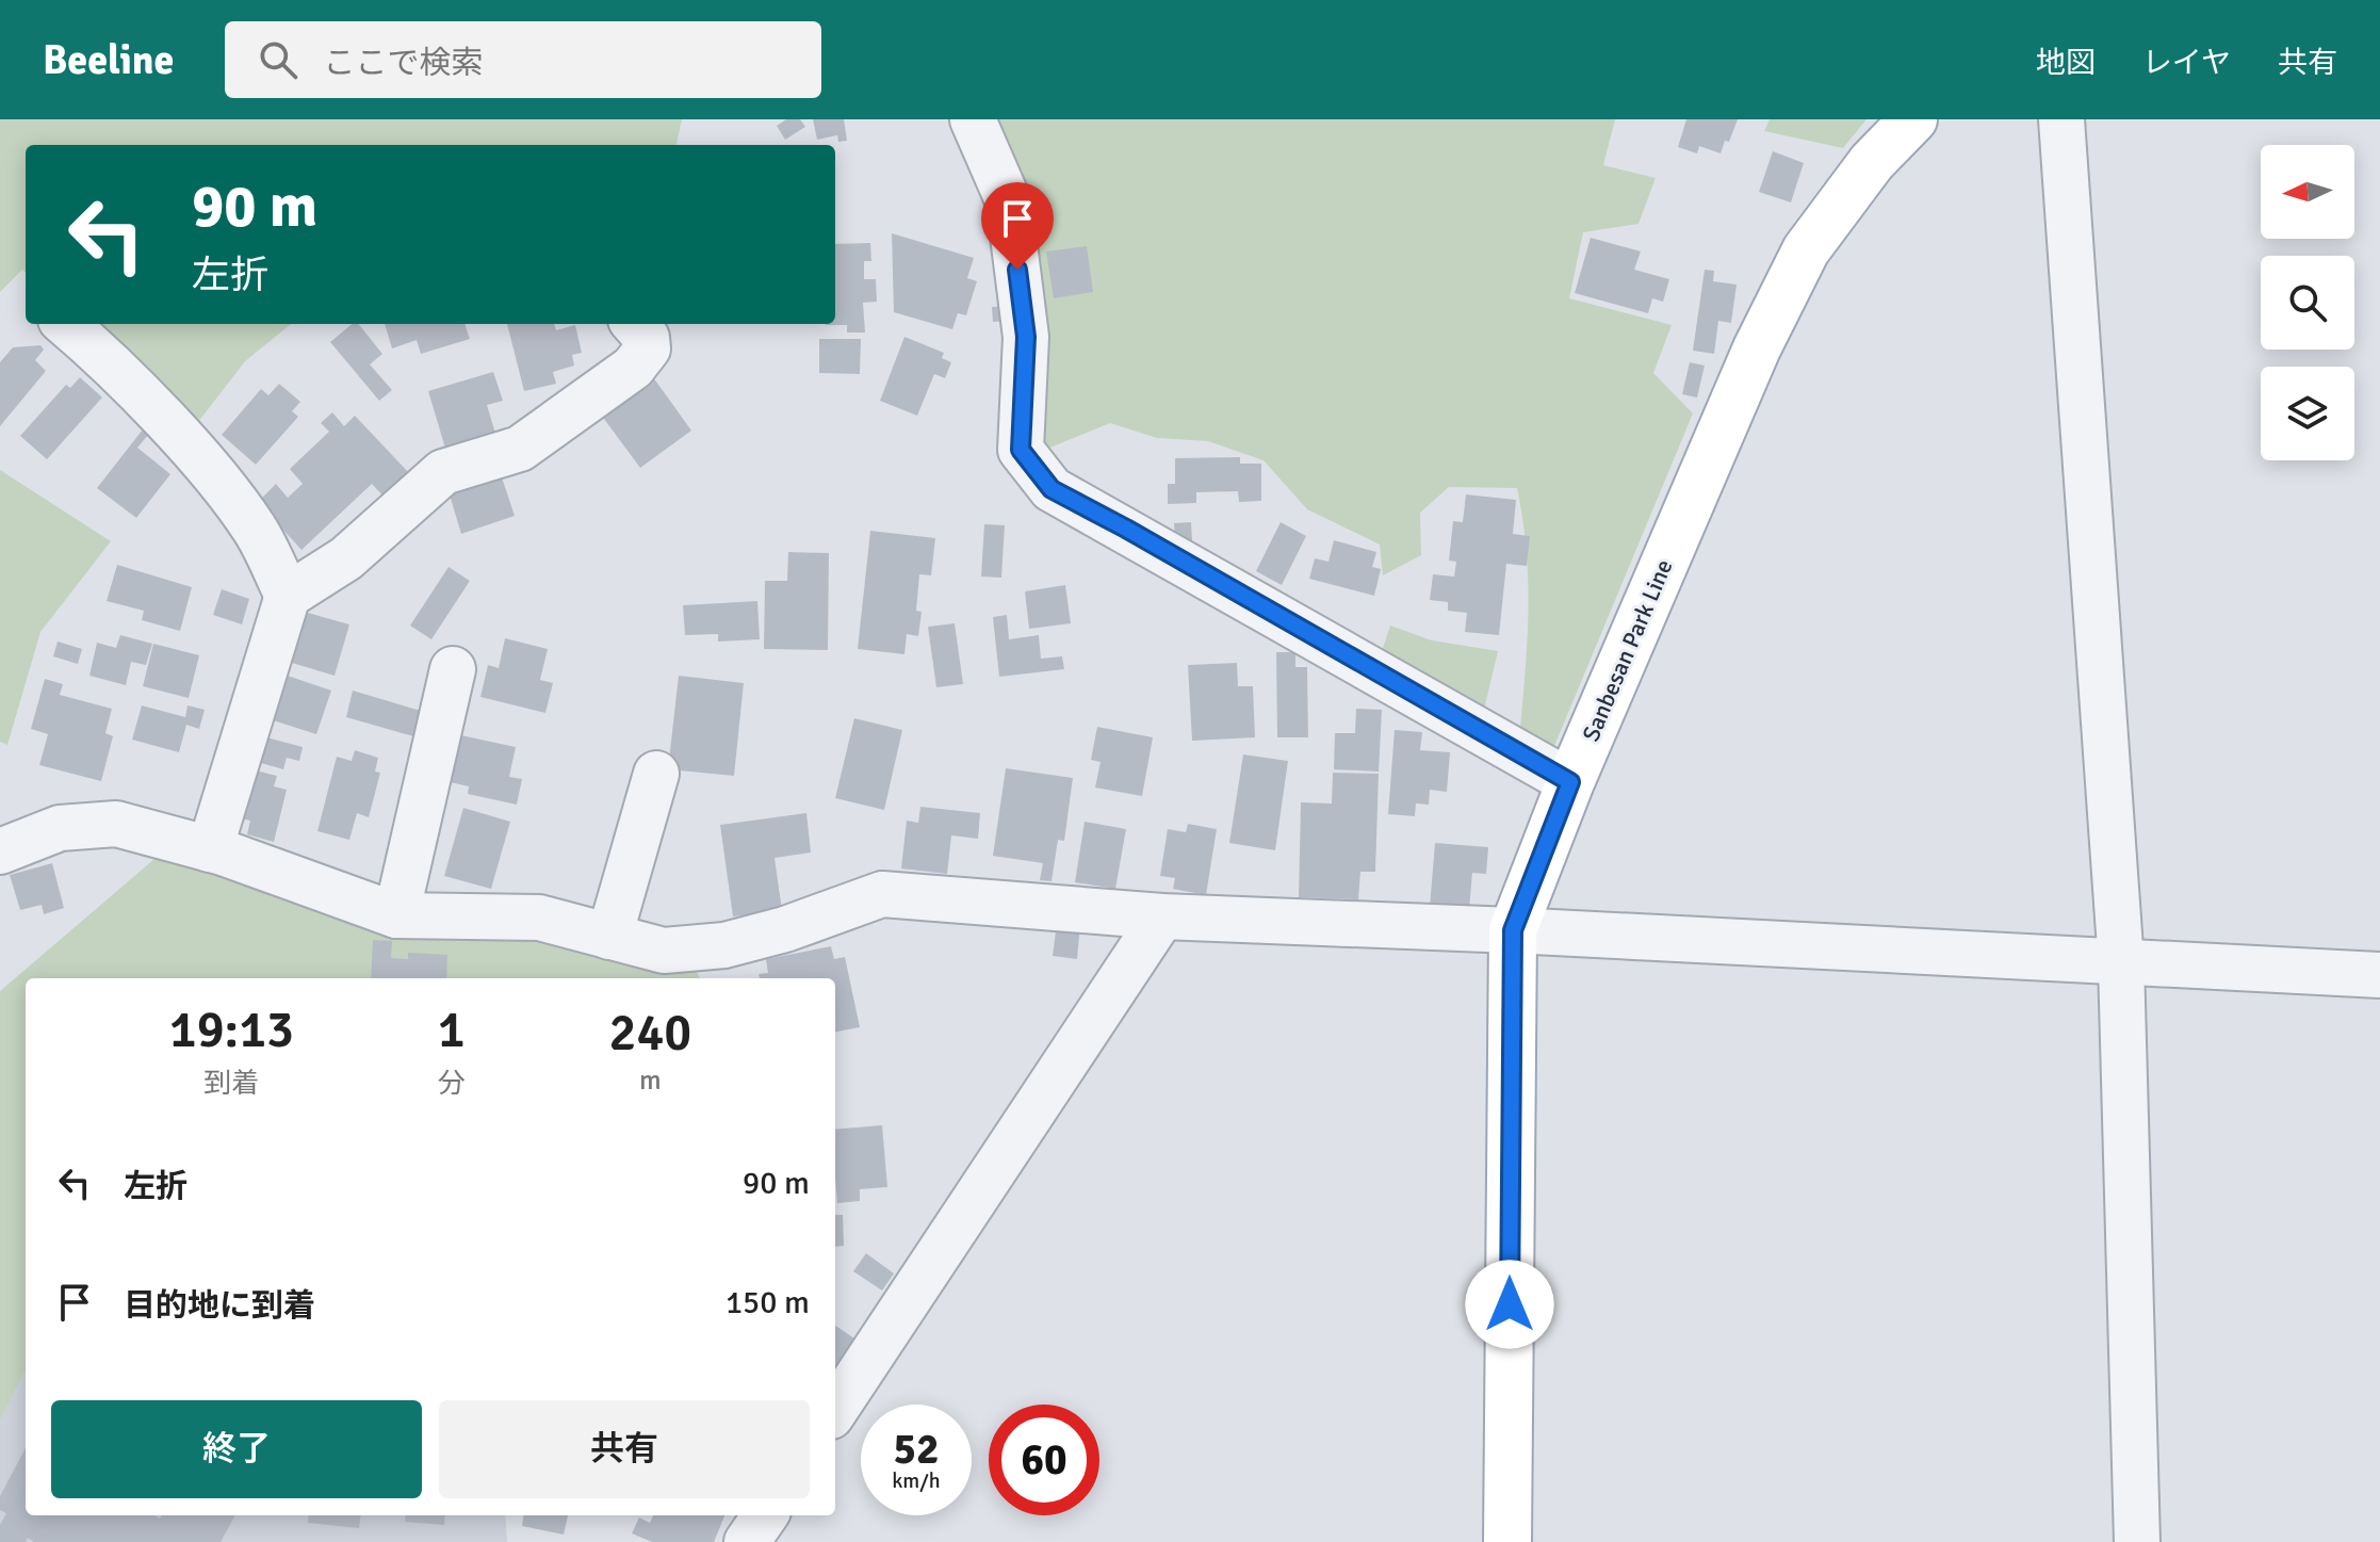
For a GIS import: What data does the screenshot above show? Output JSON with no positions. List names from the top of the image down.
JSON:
{
  "streets": {
    "main road": ["Sanbesan Park Line"]
  },
  "north": "left",
  "page": {
    "header": "Beeline",
    "search": "ここで検索",
    "nav": ["地図", "レイヤ", "共有"],
    "turn": ["90 m", "左折"],
    "eta": [
      "19:13",
      "到着",
      "1",
      "分",
      "240",
      "m"
    ],
    "list": [
      {
        "name": "左折",
        "value": "90 m"
      },
      {
        "name": "目的地に到着",
        "value": "150 m"
      }
    ],
    "buttons": ["終了", "共有"],
    "speed": "52 km/h",
    "limit": "60"
  }
}
